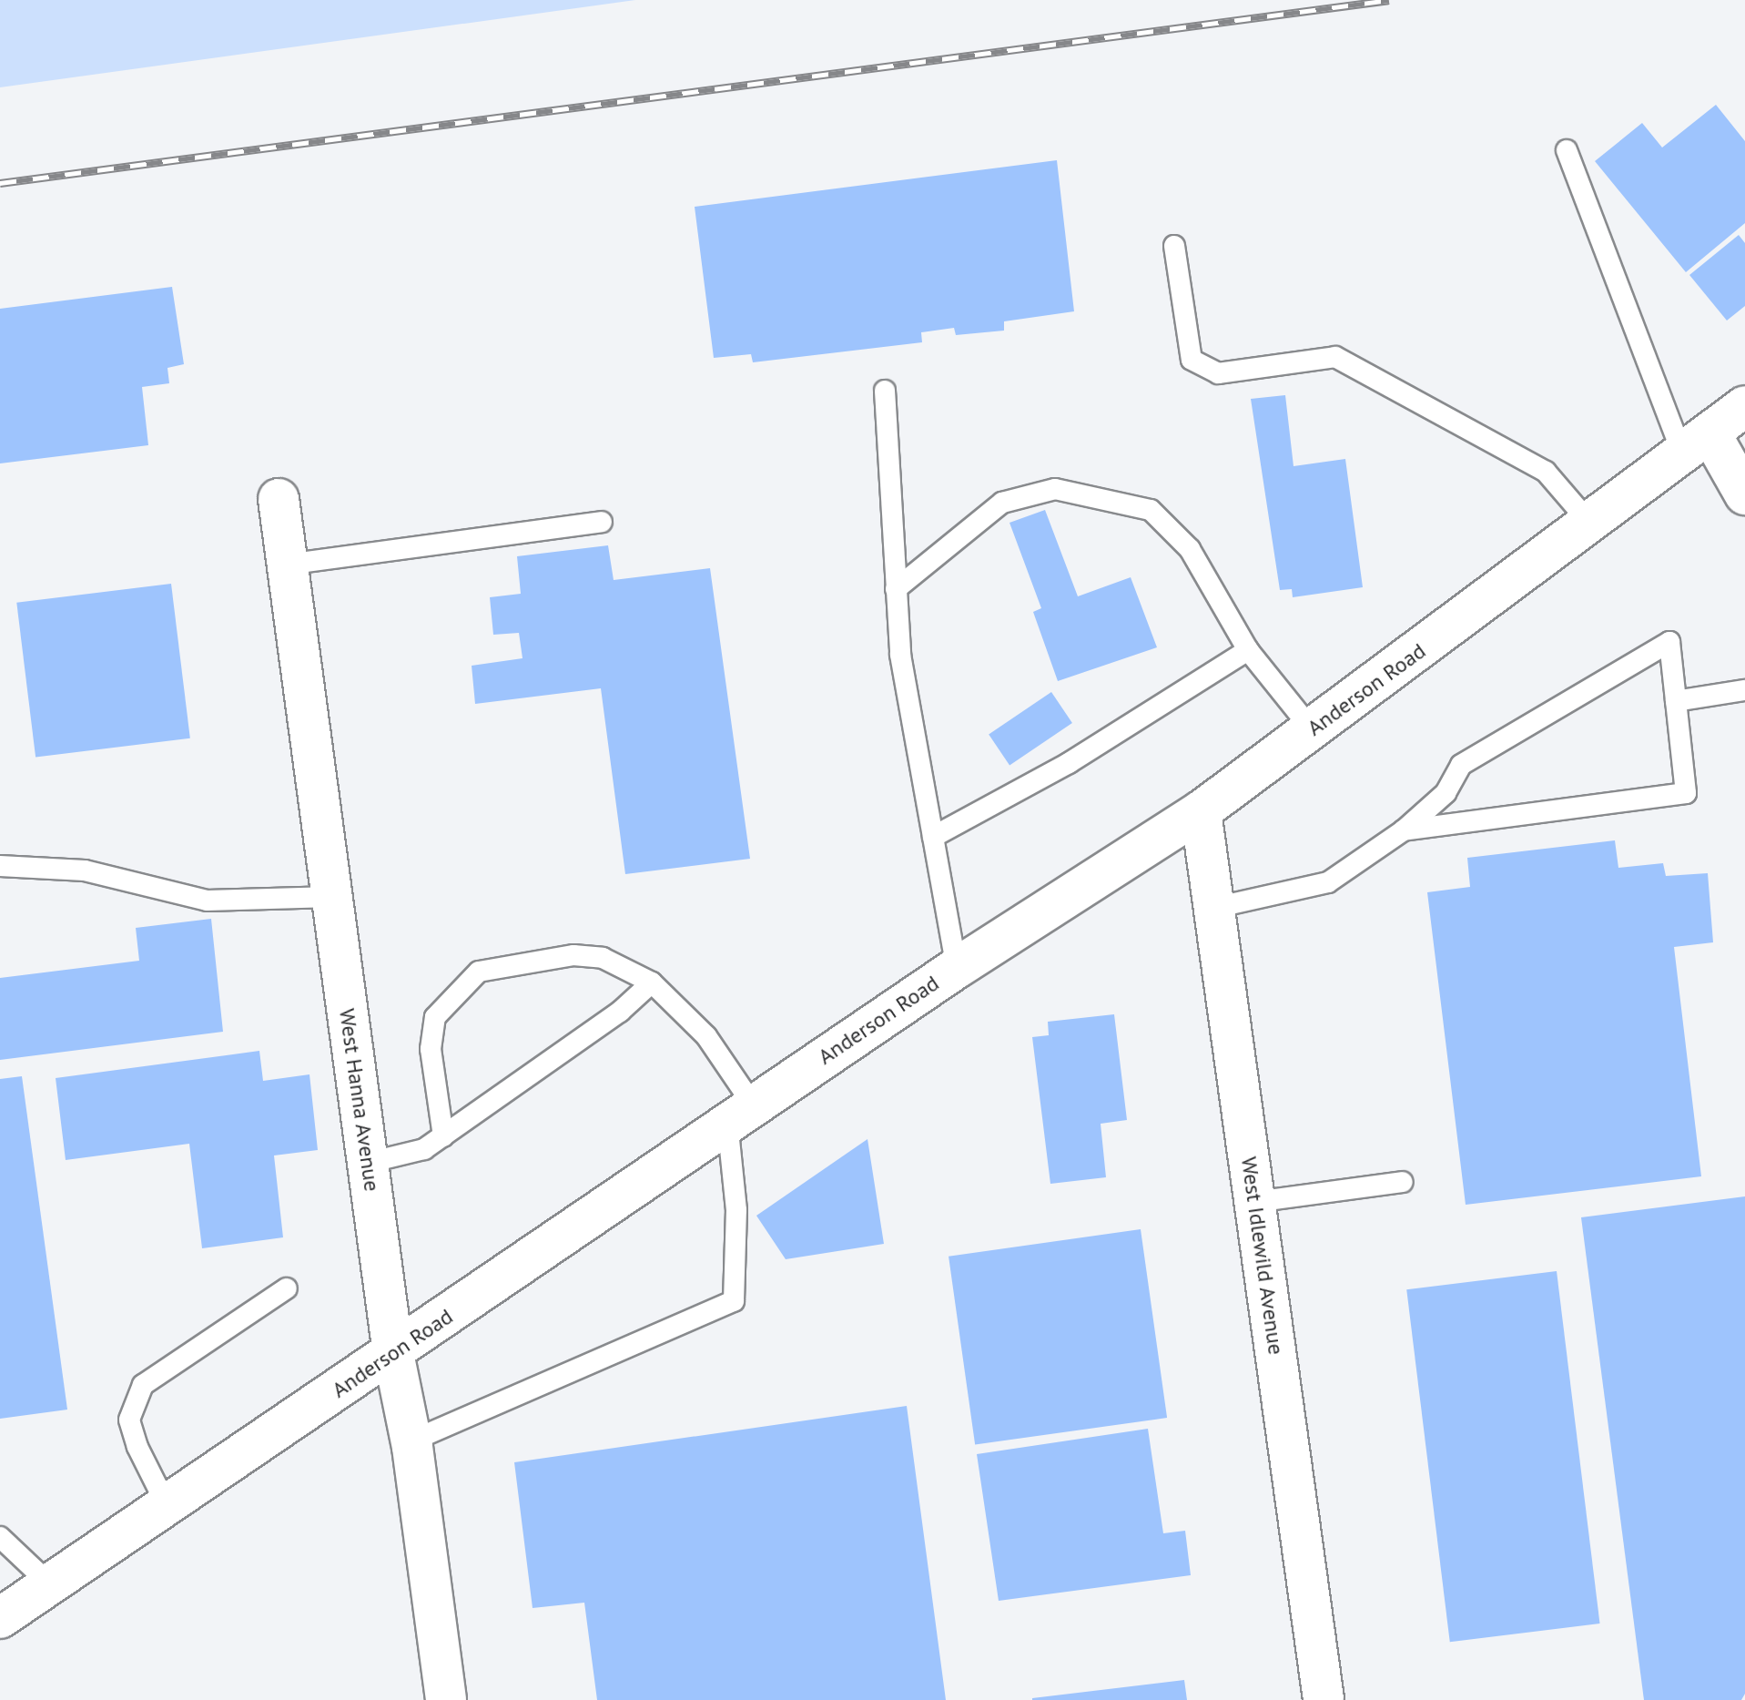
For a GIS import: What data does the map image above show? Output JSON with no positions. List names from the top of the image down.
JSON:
{
  "streets": {
    "street": ["Anderson Road", "West Hanna Avenue", "West Idlewild Avenue"]
  },
  "crossings": [
    ["Anderson Road", "West Hanna Avenue"],
    ["Anderson Road", "West Idlewild Avenue"]
  ]
}
